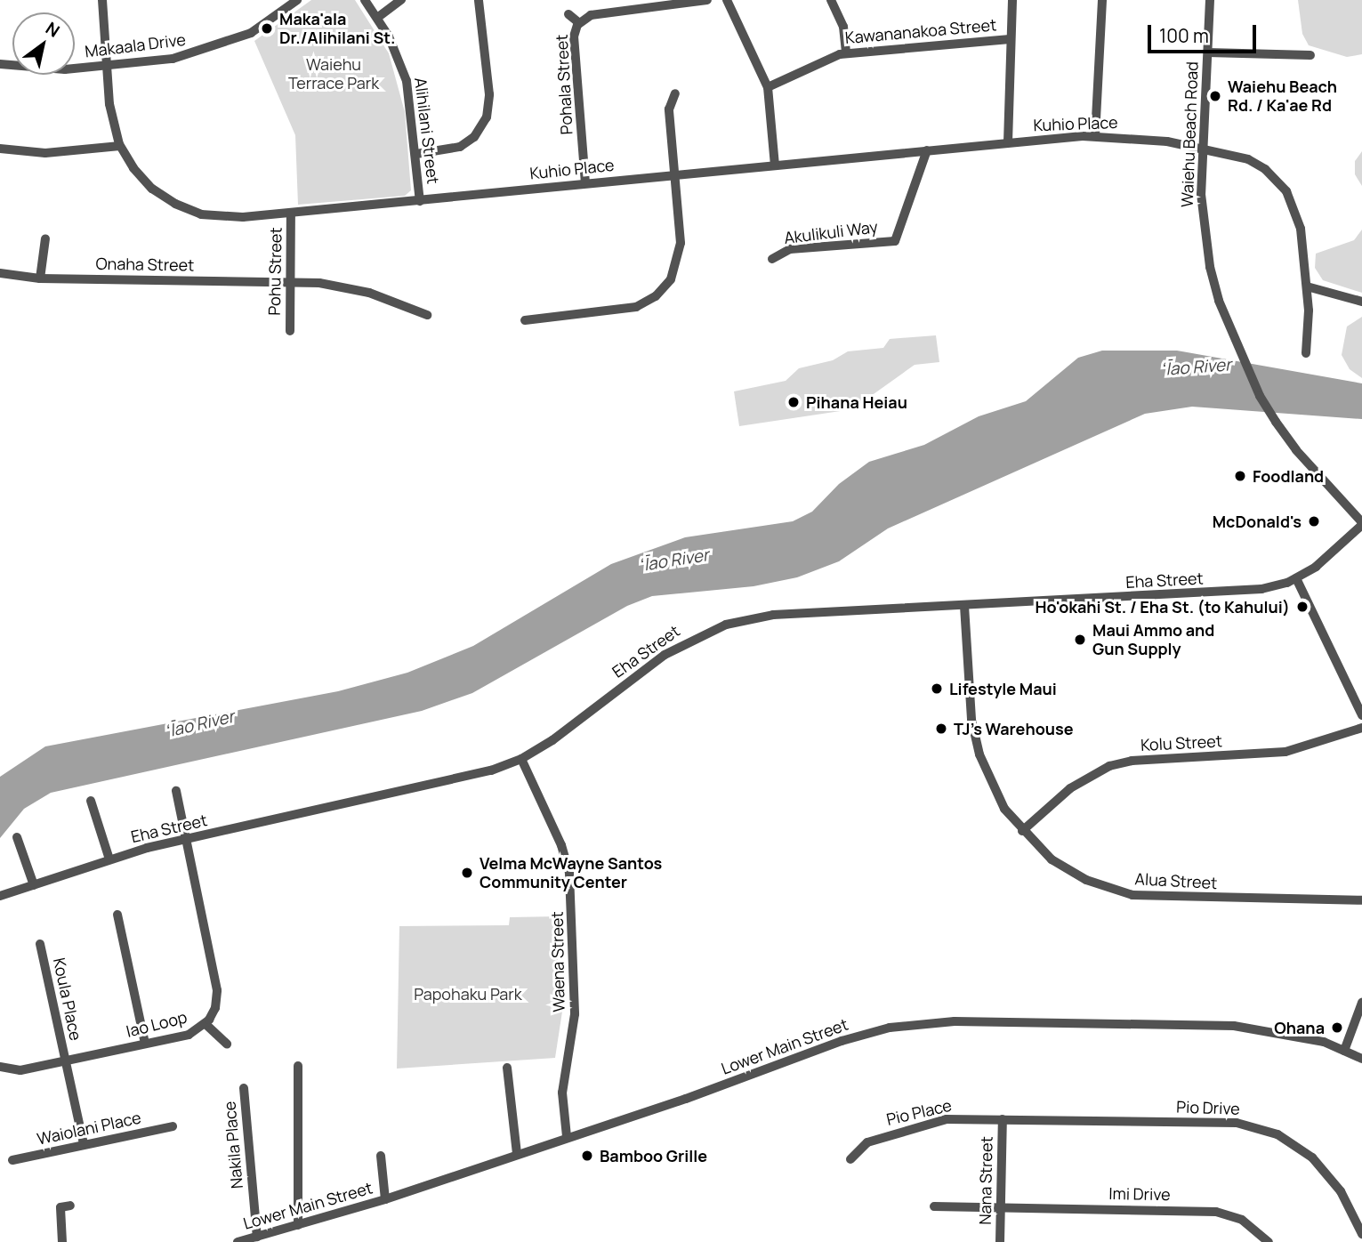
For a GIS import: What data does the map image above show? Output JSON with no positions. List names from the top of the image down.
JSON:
{
  "streets": {
    "street": [
      "Kawananakoa Street",
      "Makaala Drive",
      "Pohala Street",
      "Kuhio Place",
      "Alihilani Street",
      "Waiehu Beach Road",
      "Akulikuli Way",
      "Onaha Street",
      "Pohu Street",
      "Eha Street",
      "Kolu Street",
      "Alua Street",
      "Waena Street",
      "Koula Place",
      "Iao Loop",
      "Lower Main Street",
      "Pio Drive",
      "Pio Place",
      "Waiolani Place",
      "Nakila Place",
      "Nana Street",
      "Imi Drive"
    ]
  },
  "crossings": [
    ["Makaala Drive", "Kuhio Place"],
    ["Pohala Street", "Kuhio Place"],
    ["Kuhio Place", "Alihilani Street"],
    ["Kuhio Place", "Waiehu Beach Road"],
    ["Kuhio Place", "Akulikuli Way"],
    ["Kuhio Place", "Pohu Street"],
    ["Waiehu Beach Road", "Eha Street"],
    ["Onaha Street", "Pohu Street"],
    ["Eha Street", "Alua Street"],
    ["Eha Street", "Waena Street"],
    ["Eha Street", "Iao Loop"],
    ["Kolu Street", "Alua Street"],
    ["Waena Street", "Lower Main Street"],
    ["Koula Place", "Iao Loop"],
    ["Koula Place", "Waiolani Place"],
    ["Lower Main Street", "Nakila Place"],
    ["Pio Drive", "Pio Place"],
    ["Pio Drive", "Nana Street"],
    ["Pio Place", "Nana Street"],
    ["Nana Street", "Imi Drive"]
  ],
  "water": ["ʻĪao River"],
  "parks": ["Waiehu Terrace Park", "Papohaku Park"],
  "places": [
    "Maka'ala Dr./Alihilani St.",
    "Waiehu Beach Rd. / Ka'ae Rd",
    "Pihana Heiau",
    "Foodland",
    "McDonald's",
    "Ho'okahi St. / Eha St. (to Kahului)",
    "Maui Ammo and Gun Supply",
    "Lifestyle Maui",
    "TJ’s Warehouse",
    "Velma McWayne Santos Community Center",
    "Ohana",
    "Bamboo Grille"
  ],
  "scale_bar": "100 m",
  "north": "top right"
}
